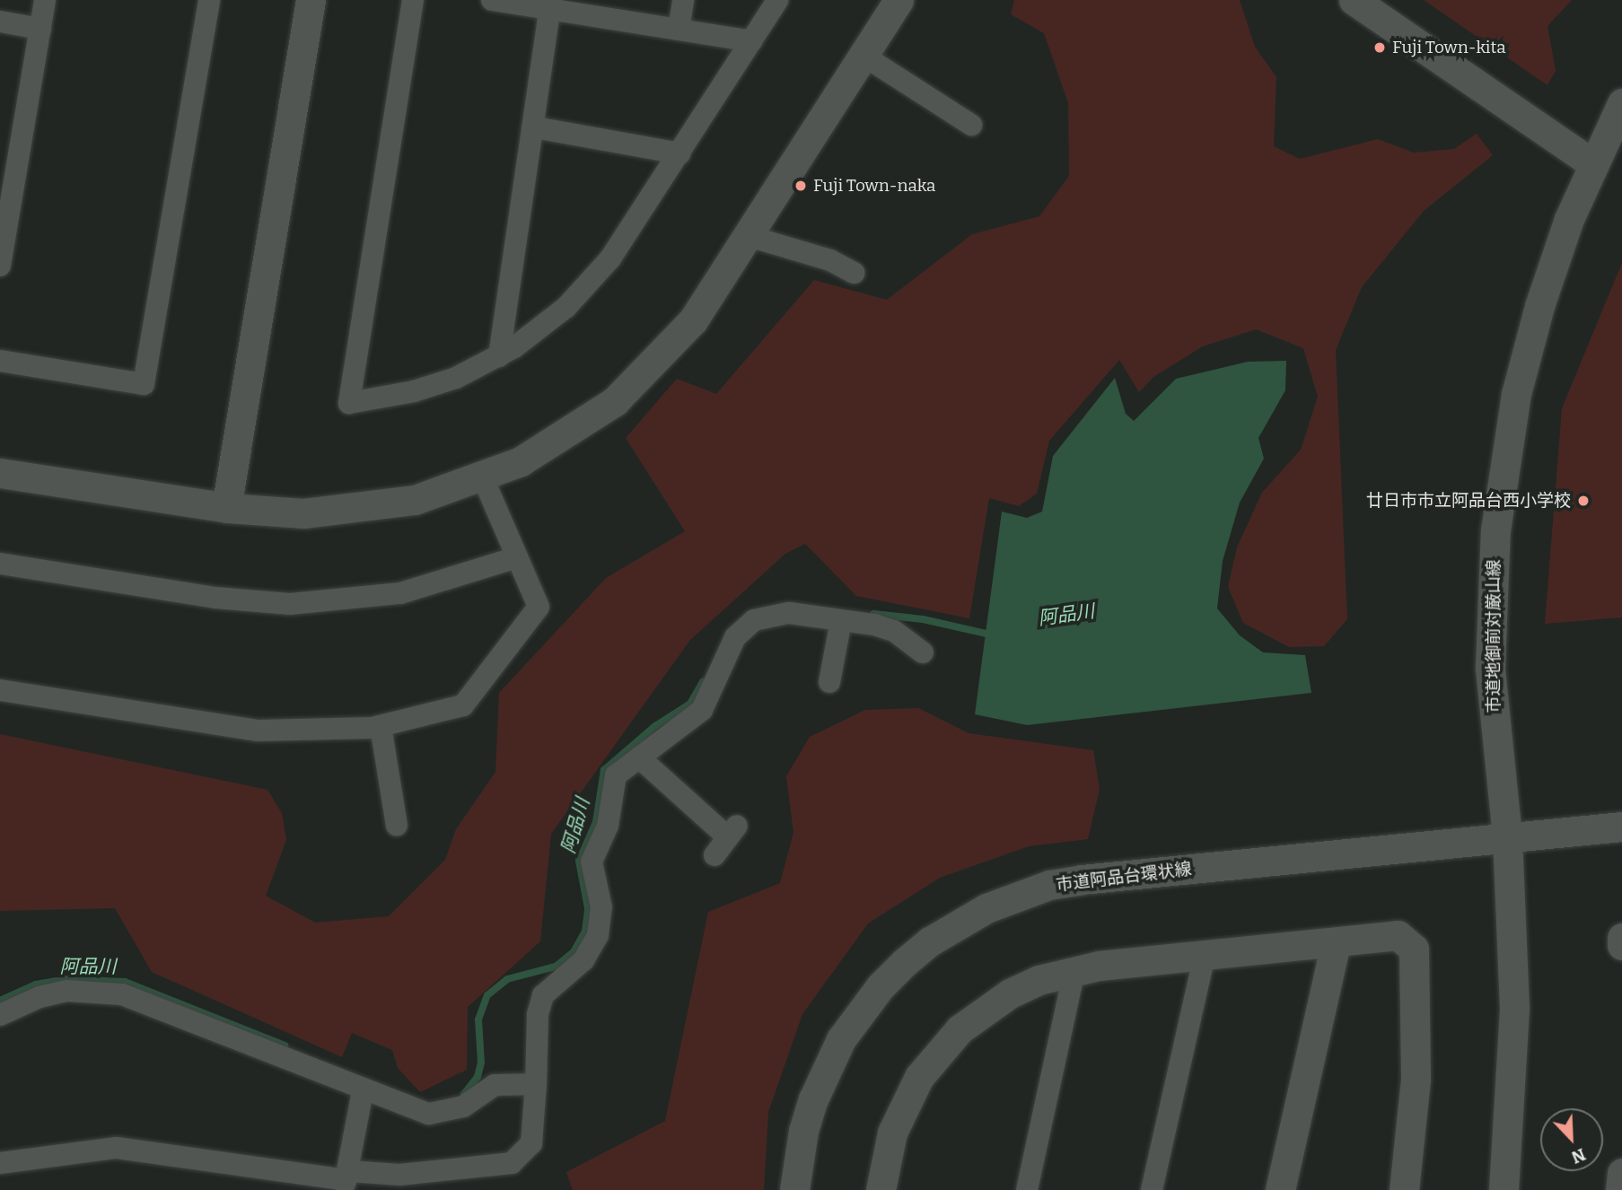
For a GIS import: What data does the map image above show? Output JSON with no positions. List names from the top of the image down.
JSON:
{
  "streets": {
    "street": ["市道地御前対厳山線", "市道阿品台環状線"]
  },
  "crossings": [
    ["市道地御前対厳山線", "市道阿品台環状線"]
  ],
  "water": ["阿品川"],
  "places": ["Fuji Town-kita", "Fuji Town-naka", "廿日市市立阿品台西小学校"],
  "north": "bottom right"
}
